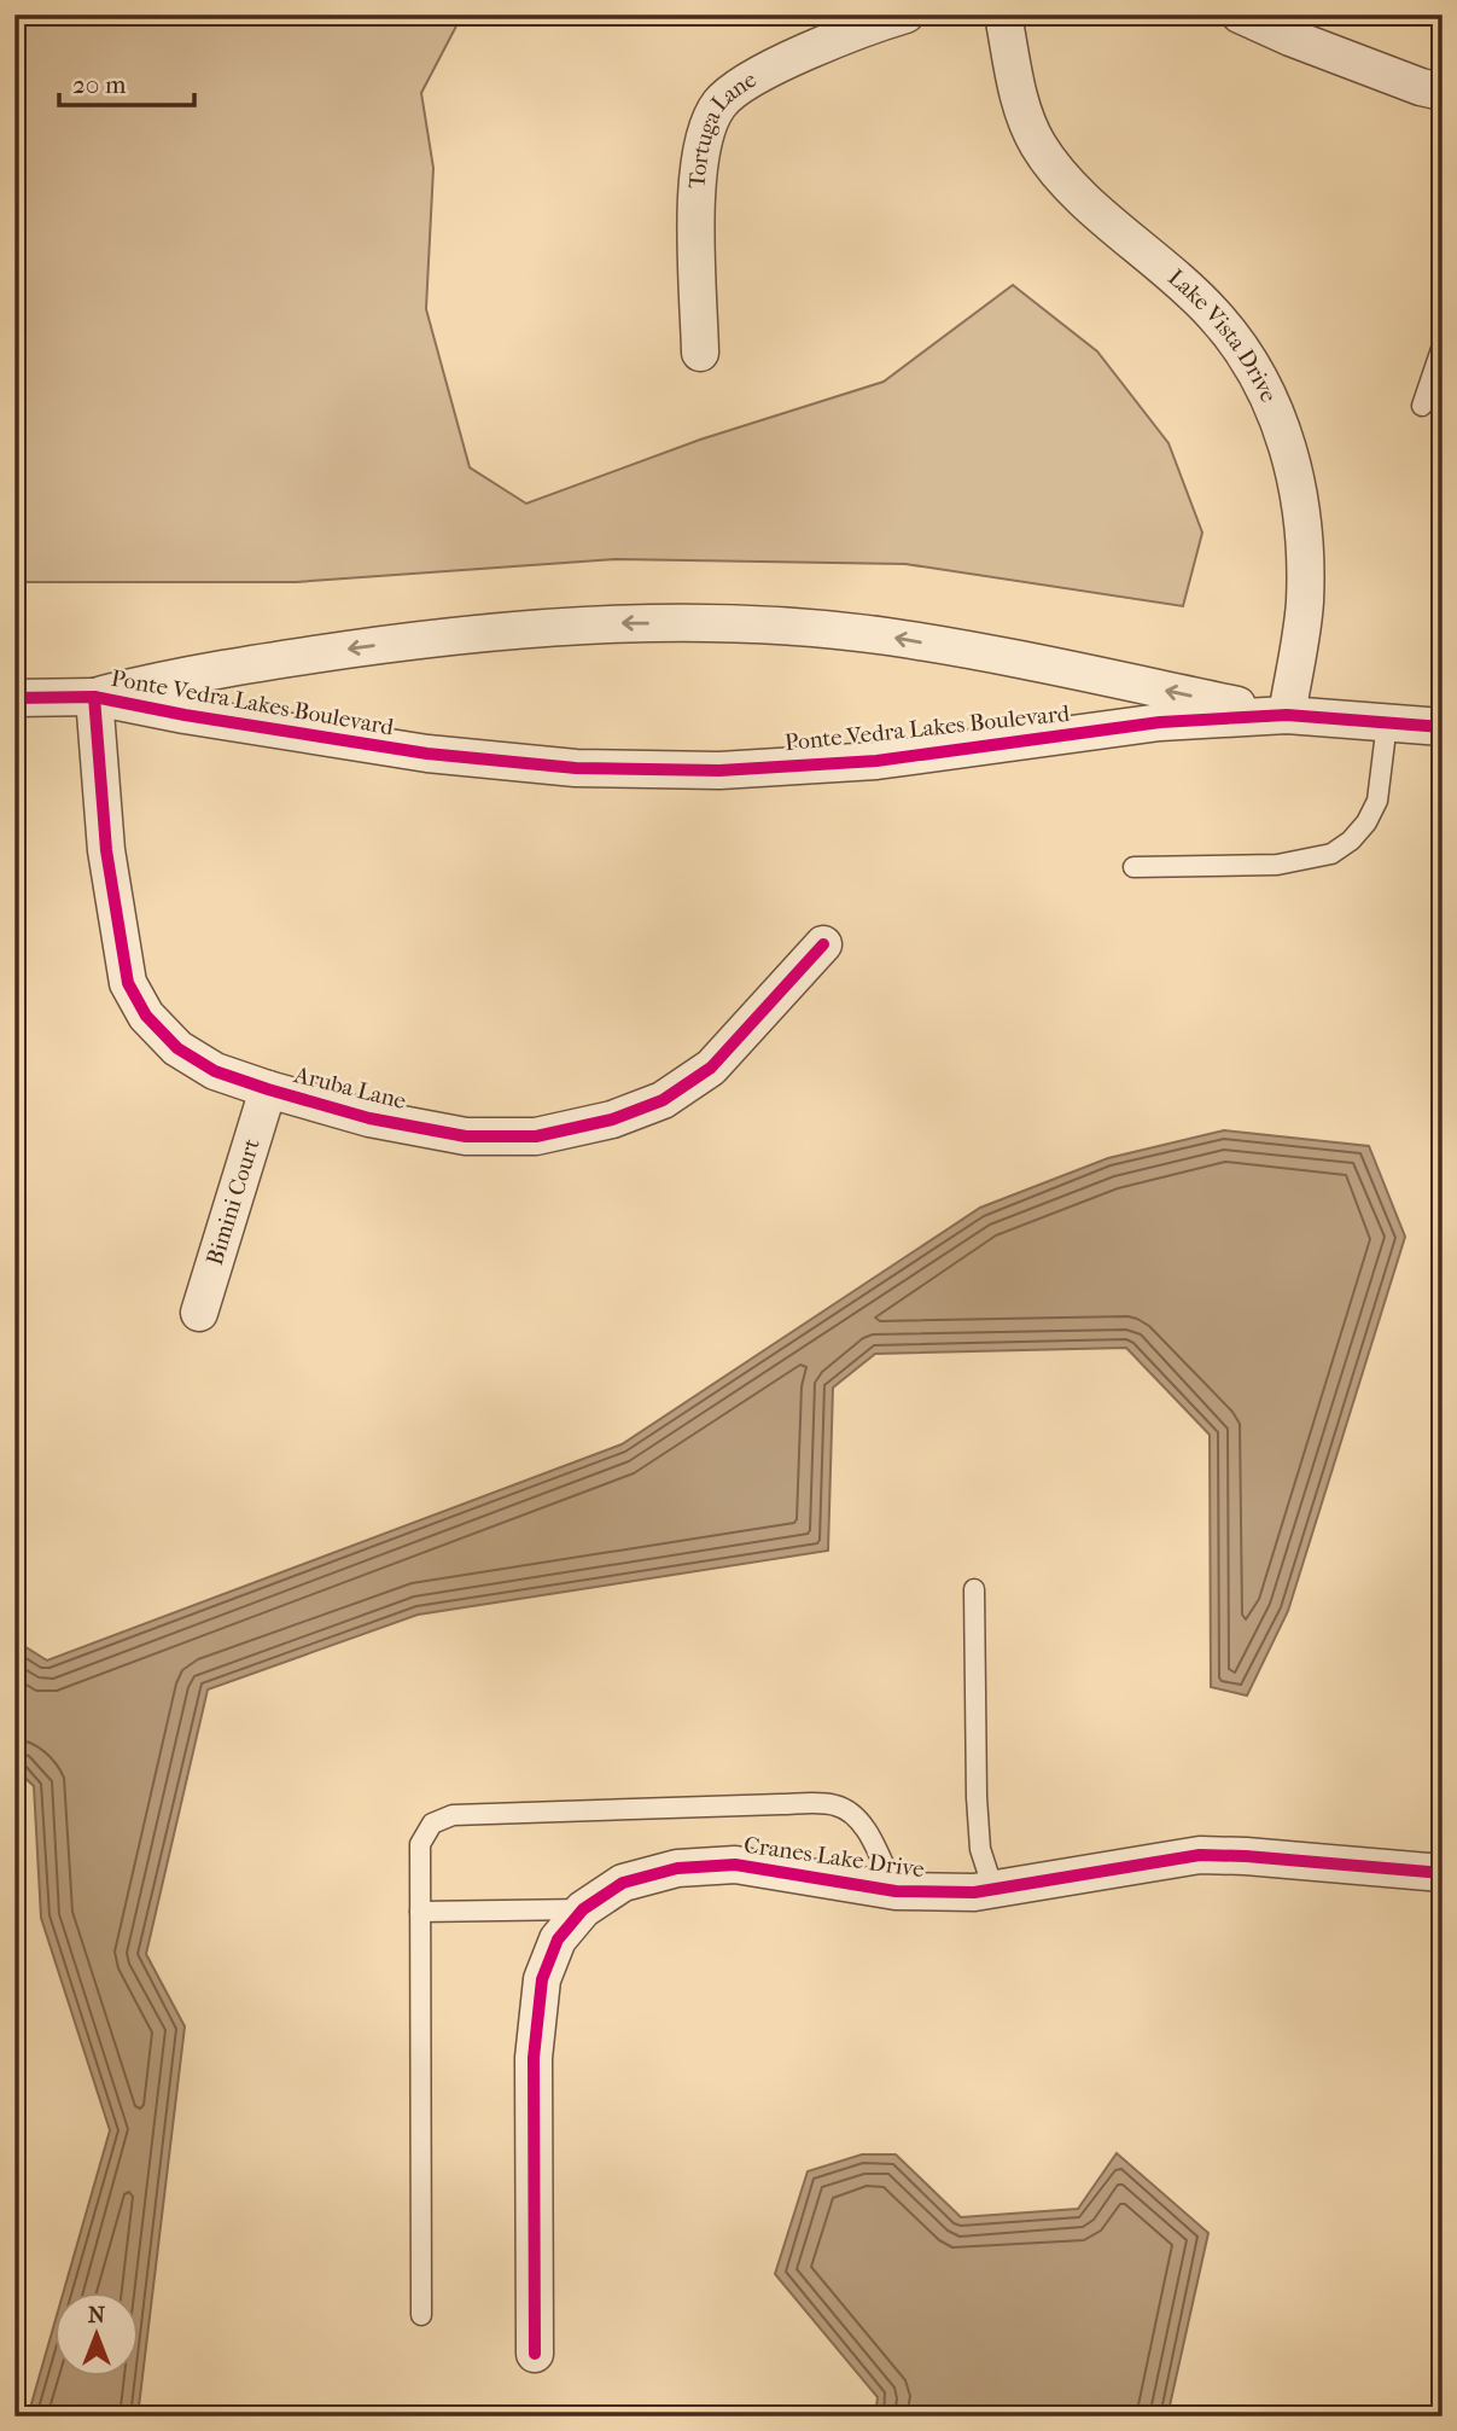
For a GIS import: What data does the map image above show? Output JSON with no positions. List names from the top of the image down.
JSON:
{
  "streets": {
    "street": [
      "Tortuga Lane",
      "Lake Vista Drive",
      "Ponte Vedra Lakes Boulevard",
      "Aruba Lane",
      "Bimini Court",
      "Cranes Lake Drive"
    ]
  },
  "crossings": [
    ["Lake Vista Drive", "Ponte Vedra Lakes Boulevard"],
    ["Ponte Vedra Lakes Boulevard", "Aruba Lane"],
    ["Aruba Lane", "Bimini Court"]
  ],
  "scale_bar": "20 m",
  "north": "top"
}
